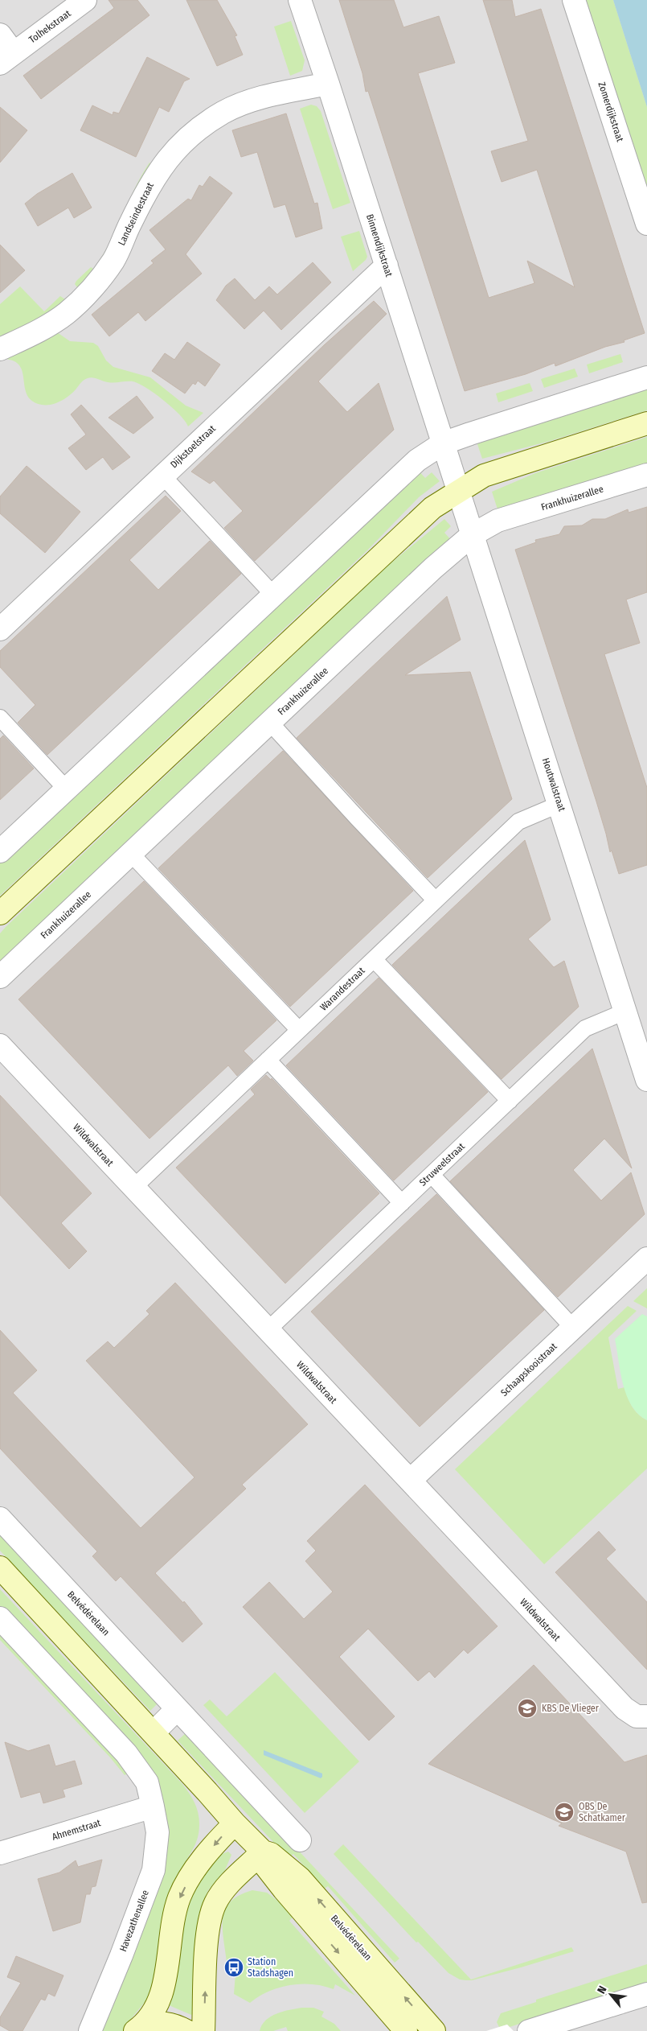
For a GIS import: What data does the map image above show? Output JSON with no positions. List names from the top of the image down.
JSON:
{
  "streets": {
    "main road": ["Belvédèrelaan"],
    "street": [
      "Tolhekstraat",
      "Zomerdijkstraat",
      "Landseindestraat",
      "Binnendijkstraat",
      "Dijkstoelstraat",
      "Frankhuizerallee",
      "Houtwalstraat",
      "Warandestraat",
      "Wildwalstraat",
      "Struweelstraat",
      "Schaapskooistraat",
      "Ahnemstraat",
      "Havezathenallee"
    ]
  },
  "crossings": [
    ["Landseindestraat", "Binnendijkstraat"],
    ["Binnendijkstraat", "Dijkstoelstraat"],
    ["Binnendijkstraat", "Houtwalstraat"],
    ["Frankhuizerallee", "Houtwalstraat"],
    ["Houtwalstraat", "Warandestraat"],
    ["Houtwalstraat", "Struweelstraat"],
    ["Warandestraat", "Wildwalstraat"],
    ["Wildwalstraat", "Struweelstraat"],
    ["Wildwalstraat", "Schaapskooistraat"],
    ["Ahnemstraat", "Havezathenallee"]
  ],
  "places": {
    "school or university": ["KBS De Vlieger", "OBS De Schatkamer"],
    "bus stop": ["Station Stadshagen"]
  },
  "north": "top left"
}
